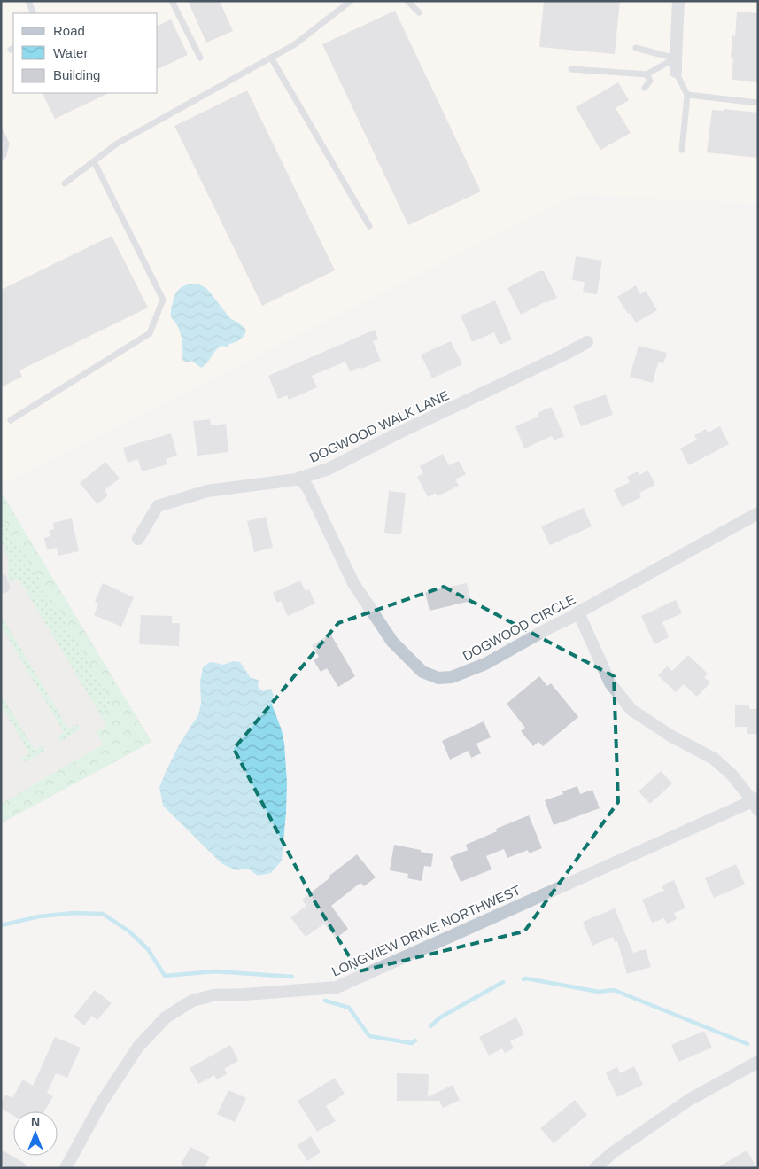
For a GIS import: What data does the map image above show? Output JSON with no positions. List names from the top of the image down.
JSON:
{
  "streets": {
    "street": ["DOGWOOD WALK LANE", "DOGWOOD CIRCLE", "LONGVIEW DRIVE NORTHWEST"]
  },
  "crossings": [
    ["DOGWOOD WALK LANE", "DOGWOOD CIRCLE"]
  ],
  "legend": ["Road", "Water", "Building"],
  "north": "top"
}
